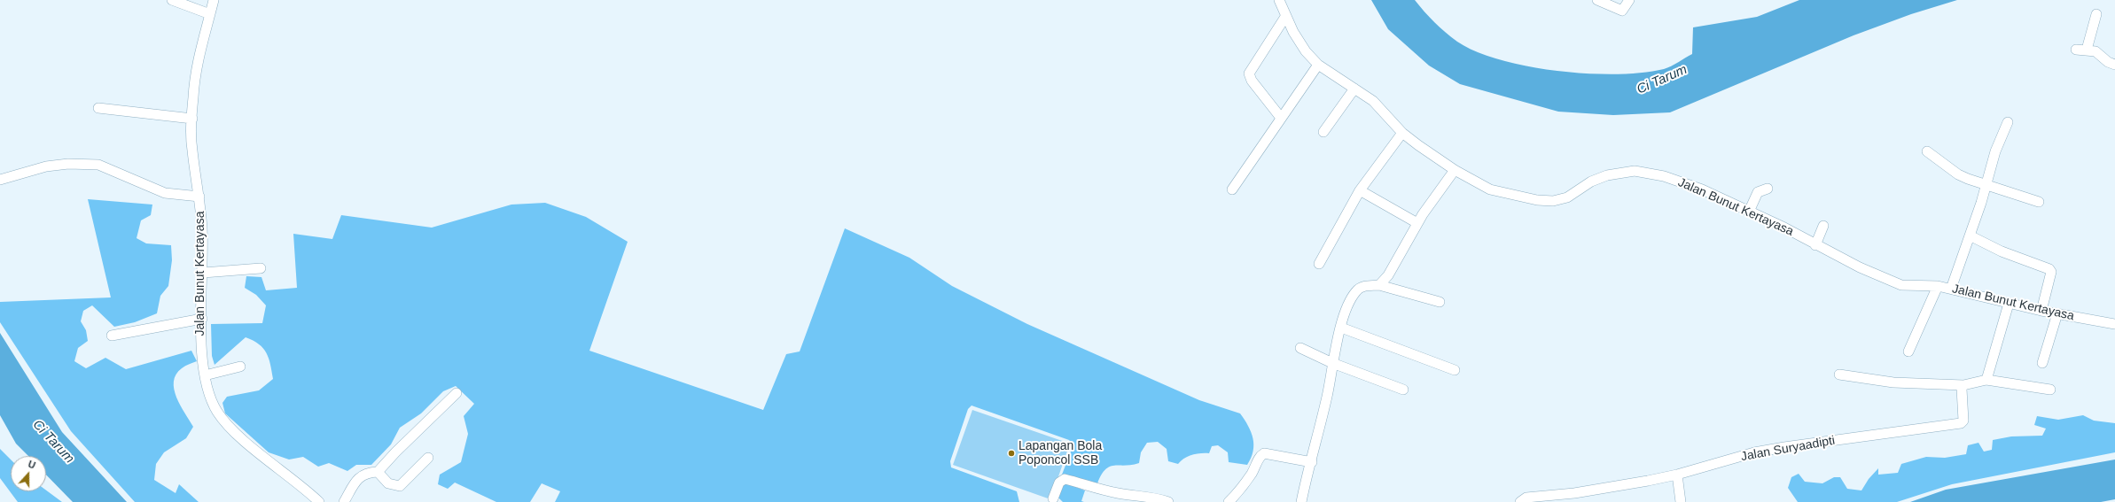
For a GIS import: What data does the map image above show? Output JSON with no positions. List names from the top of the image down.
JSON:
{
  "streets": {
    "street": ["Jalan Bunut Kertayasa", "Jalan Suryaadipti"]
  },
  "water": ["Ci Tarum"],
  "places": ["Lapangan Bola Poponcol SSB"],
  "north": "top"
}
